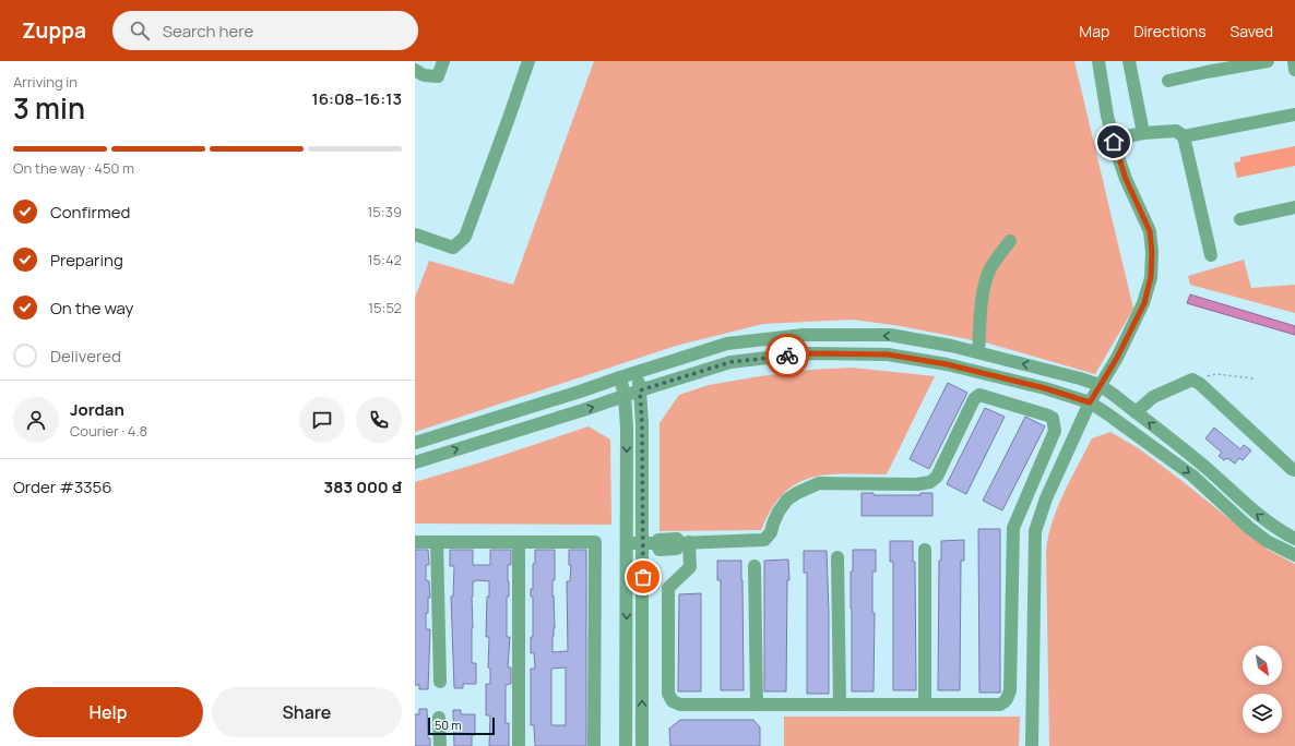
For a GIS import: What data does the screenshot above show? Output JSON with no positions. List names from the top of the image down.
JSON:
{
  "scale_bar": "50 m",
  "north": "bottom right",
  "page": {
    "header": "Zuppa",
    "search": "Search here",
    "nav": ["Map", "Directions", "Saved"],
    "heading": ["3 min", "Arriving in", "16:08–16:13"],
    "panel": [
      "Jordan",
      "Courier · 4.8",
      "Order #3356",
      "383 000 ₫"
    ],
    "bar": "On the way · 450 m",
    "list": [
      ["Confirmed", "15:39"],
      ["Preparing", "15:42"],
      ["On the way", "15:52"],
      "Delivered"
    ],
    "buttons": ["Help", "Share"],
    "scale": "50 m"
  }
}
